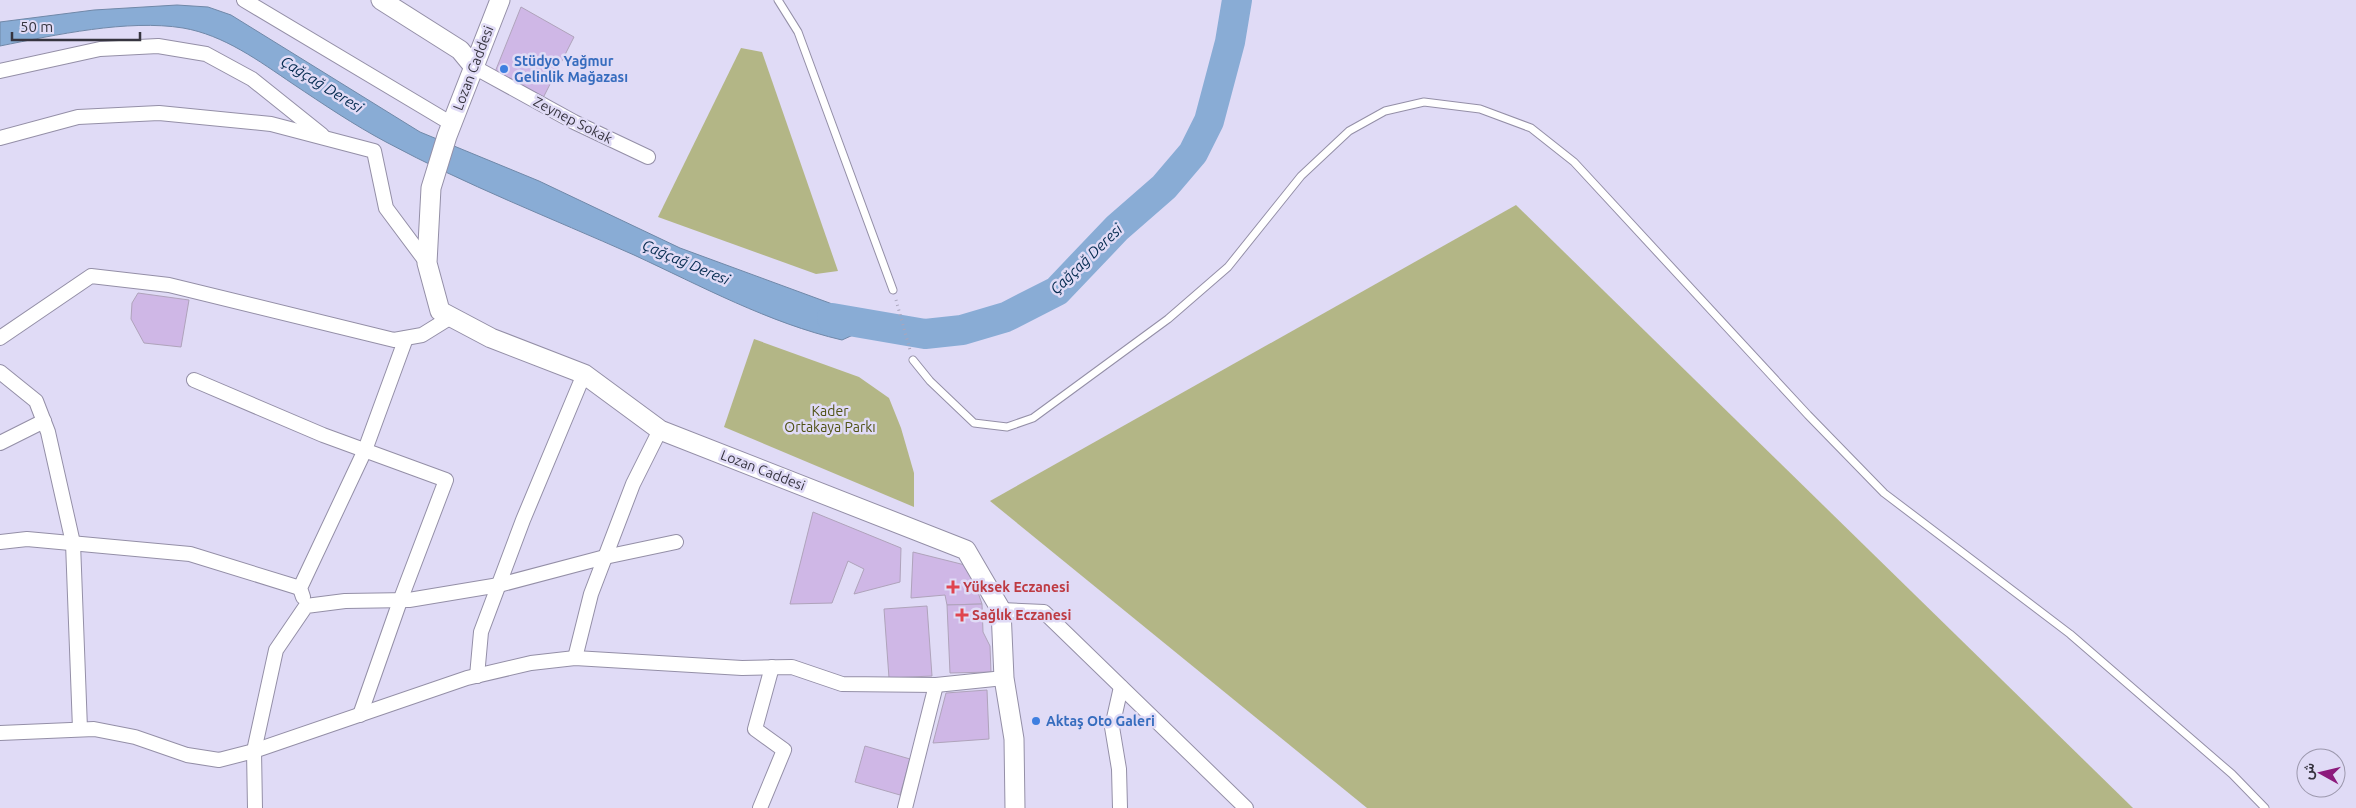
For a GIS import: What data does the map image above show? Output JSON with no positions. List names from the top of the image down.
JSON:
{
  "streets": {
    "main road": ["Lozan Caddesi"],
    "street": ["Zeynep Sokak"]
  },
  "crossings": [
    ["Lozan Caddesi", "Zeynep Sokak"]
  ],
  "water": ["Çağçağ Deresi"],
  "parks": ["Kader Ortakaya Parkı"],
  "places": {
    "other": ["Stüdyo Yağmur Gelinlik Mağazası", "Aktaş Oto Galeri"],
    "health": ["Yüksek Eczanesi", "Sağlık Eczanesi"]
  },
  "scale_bar": "50 m",
  "north": "left"
}
